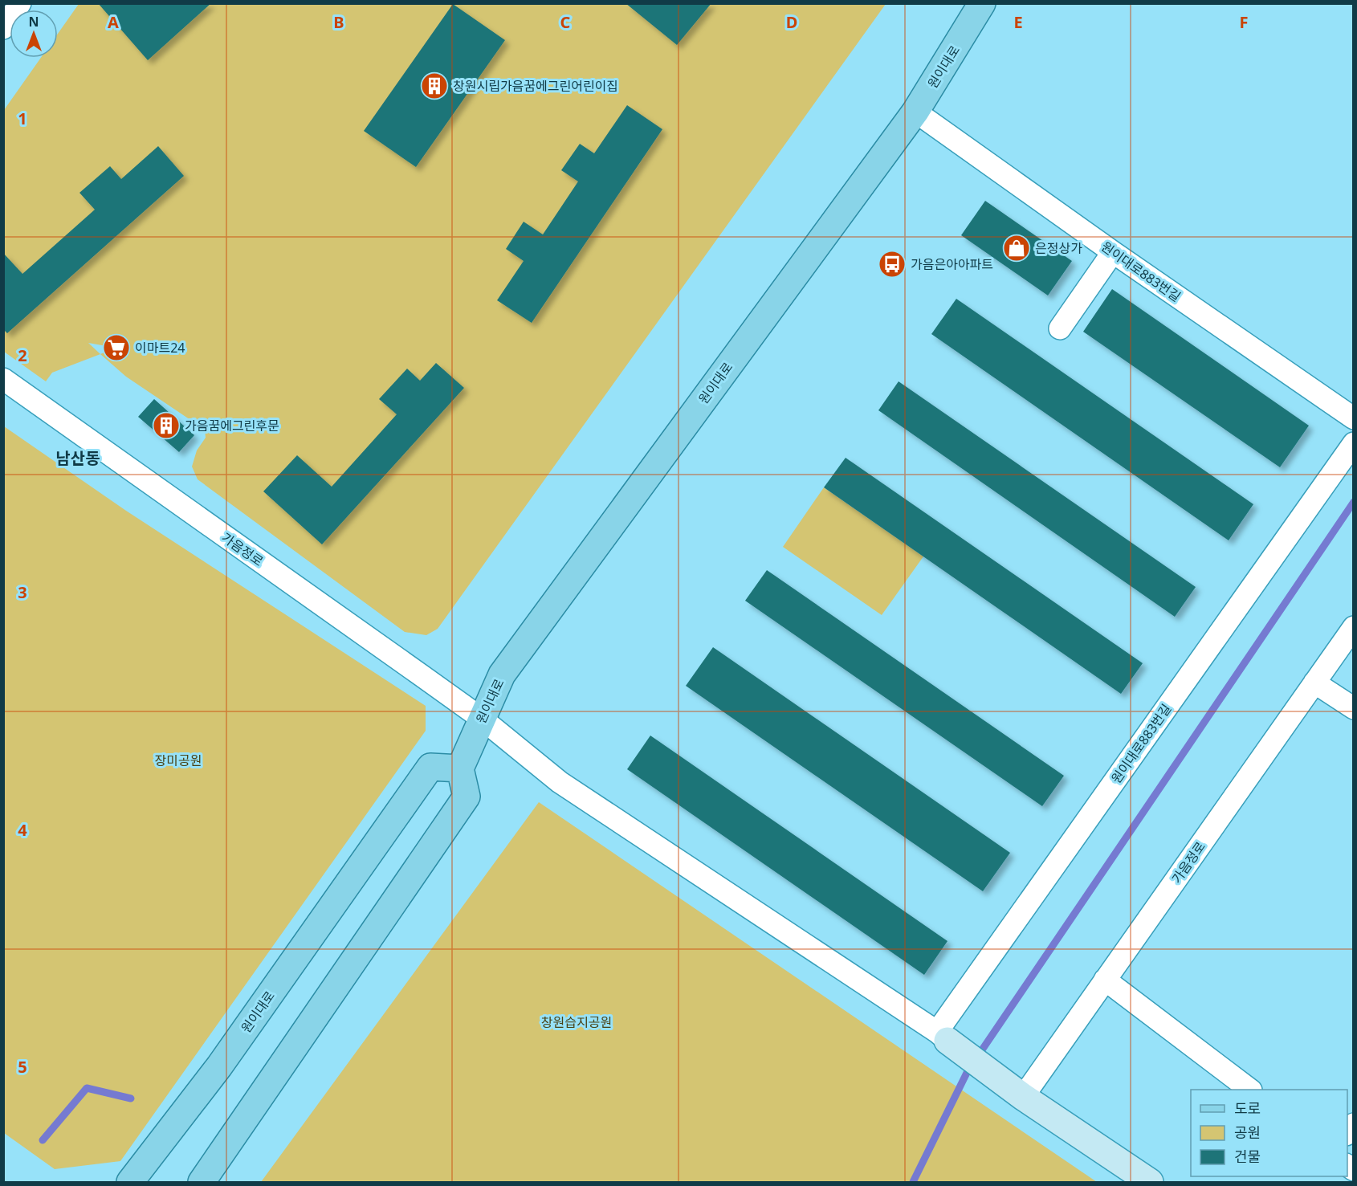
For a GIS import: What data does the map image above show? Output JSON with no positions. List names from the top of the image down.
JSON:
{
  "streets": {
    "main road": ["원이대로"],
    "street": ["원이대로883번길", "가음정로"]
  },
  "crossings": [
    ["원이대로", "원이대로883번길"],
    ["원이대로", "가음정로"],
    ["원이대로883번길", "가음정로"]
  ],
  "districts": ["남산동"],
  "parks": ["장미공원", "창원습지공원"],
  "places": {
    "building": ["창원시립가음꿈에그린어린이집", "가음꿈에그린후문"],
    "shop": ["은정상가"],
    "bus stop": ["가음은아아파트"],
    "supermarket": ["이마트24"]
  },
  "legend": ["도로", "공원", "건물"],
  "north": "top",
  "grid": {
    "columns": [
      "A",
      "B",
      "C",
      "D",
      "E",
      "F"
    ],
    "rows": [
      "1",
      "2",
      "3",
      "4",
      "5"
    ]
  }
}
